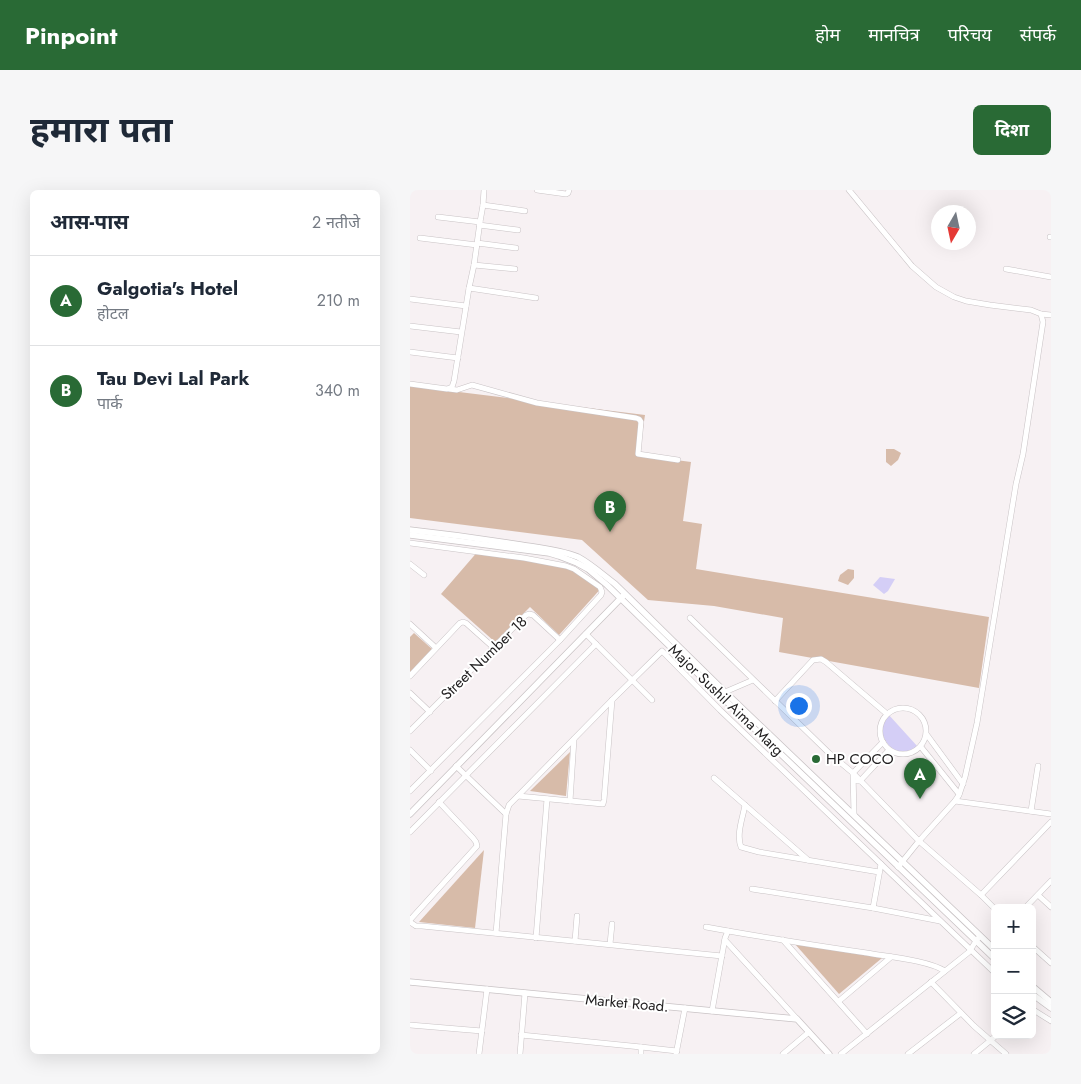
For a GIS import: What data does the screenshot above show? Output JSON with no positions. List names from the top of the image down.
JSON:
{
  "streets": {
    "street": ["Street Number 18", "Major Sushil Aima Marg", "Market Road."]
  },
  "places": ["HP COCO"],
  "north": "bottom",
  "page": {
    "header": "Pinpoint",
    "nav": [
      "होम",
      "मानचित्र",
      "परिचय",
      "संपर्क"
    ],
    "title": "हमारा पता",
    "buttons": "दिशा",
    "heading": ["आस-पास", "2 नतीजे"],
    "list": [
      {
        "mark": "A",
        "name": "Galgotia's Hotel",
        "note": "होटल",
        "value": "210 m"
      },
      {
        "mark": "B",
        "name": "Tau Devi Lal Park",
        "note": "पार्क",
        "value": "340 m"
      }
    ],
    "pins": ["B", "A"],
    "map_buttons": ["+", "−"]
  }
}
